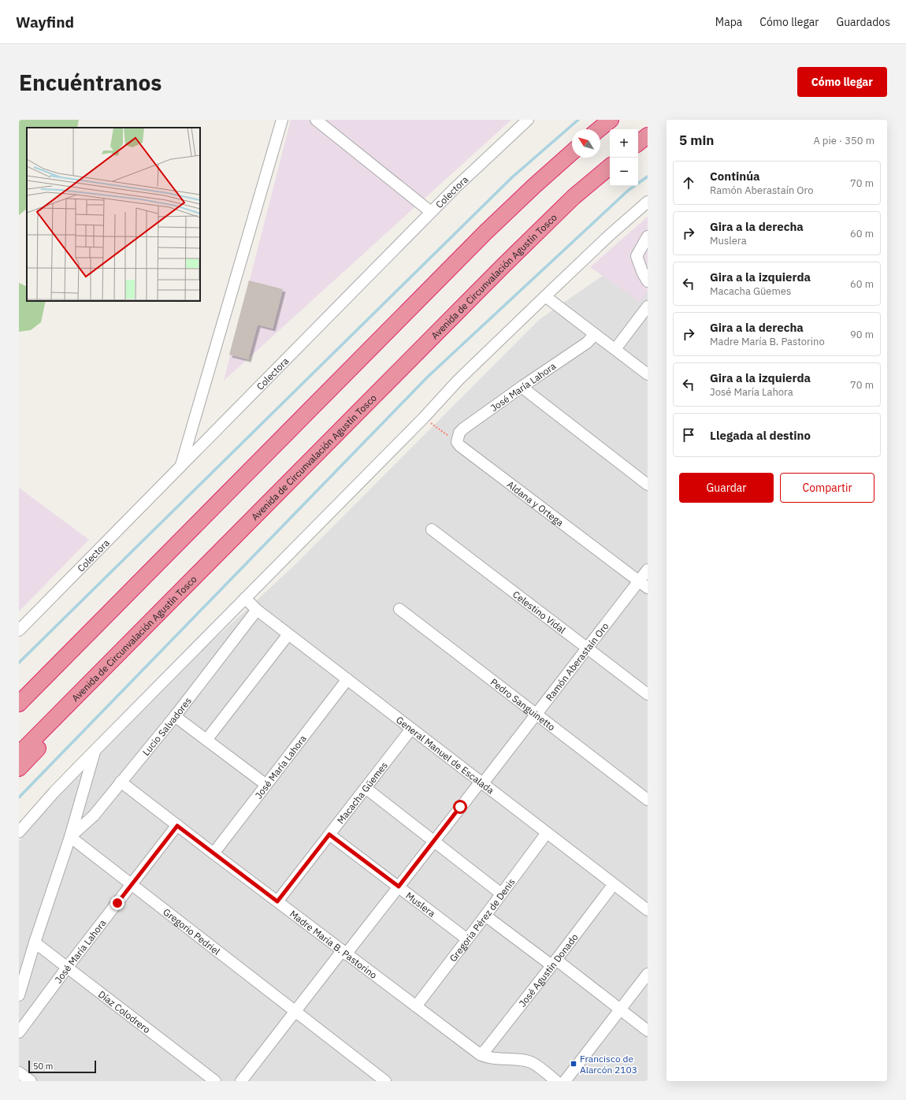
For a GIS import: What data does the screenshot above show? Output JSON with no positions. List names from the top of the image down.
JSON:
{
  "streets": {
    "highway": ["Avenida de Circunvalación Agustín Tosco"],
    "street": [
      "Colectora",
      "José María Lahora",
      "Aldana y Ortega",
      "Celestino Vidal",
      "Ramón Aberastaín Oro",
      "Pedro Sanguinetto",
      "Lucio Salvadores",
      "General Manuel de Escalada",
      "Macacha Güemes",
      "Muslera",
      "Gregoria Pérez de Denis",
      "Gregorio Pedriel",
      "Madre María B. Pastorino",
      "José Agustín Donado",
      "Díaz Colodrero"
    ]
  },
  "crossings": [
    ["José María Lahora", "Aldana y Ortega"],
    ["José María Lahora", "General Manuel de Escalada"],
    ["José María Lahora", "Gregorio Pedriel"],
    ["José María Lahora", "Madre María B. Pastorino"],
    ["José María Lahora", "Díaz Colodrero"],
    ["Aldana y Ortega", "Ramón Aberastaín Oro"],
    ["Celestino Vidal", "Ramón Aberastaín Oro"],
    ["Ramón Aberastaín Oro", "Pedro Sanguinetto"],
    ["Ramón Aberastaín Oro", "General Manuel de Escalada"],
    ["Ramón Aberastaín Oro", "Muslera"],
    ["Ramón Aberastaín Oro", "Gregorio Pedriel"],
    ["Ramón Aberastaín Oro", "Madre María B. Pastorino"],
    ["Lucio Salvadores", "General Manuel de Escalada"],
    ["Lucio Salvadores", "Gregorio Pedriel"],
    ["Lucio Salvadores", "Madre María B. Pastorino"],
    ["General Manuel de Escalada", "Macacha Güemes"],
    ["General Manuel de Escalada", "Gregoria Pérez de Denis"],
    ["General Manuel de Escalada", "José Agustín Donado"],
    ["Macacha Güemes", "Muslera"],
    ["Macacha Güemes", "Madre María B. Pastorino"],
    ["Muslera", "Gregoria Pérez de Denis"],
    ["Gregoria Pérez de Denis", "Madre María B. Pastorino"],
    ["Madre María B. Pastorino", "José Agustín Donado"]
  ],
  "places": {
    "transit": ["Francisco de Alarcón 2103"]
  },
  "scale_bar": "50 m",
  "north": "top left",
  "page": {
    "header": "Wayfind",
    "nav": ["Mapa", "Cómo llegar", "Guardados"],
    "buttons": [
      "Cómo llegar",
      ["Guardar", "Compartir"]
    ],
    "title": "Encuéntranos",
    "heading": ["5 min", "A pie · 350 m"],
    "map_buttons": ["+", "−"],
    "list": [
      ["Continúa", "Ramón Aberastaín Oro", "70 m"],
      ["Gira a la derecha", "Muslera", "60 m"],
      ["Gira a la izquierda", "Macacha Güemes", "60 m"],
      ["Gira a la derecha", "Madre María B. Pastorino", "90 m"],
      ["Gira a la izquierda", "José María Lahora", "70 m"],
      "Llegada al destino"
    ],
    "scale": "50 m"
  }
}
